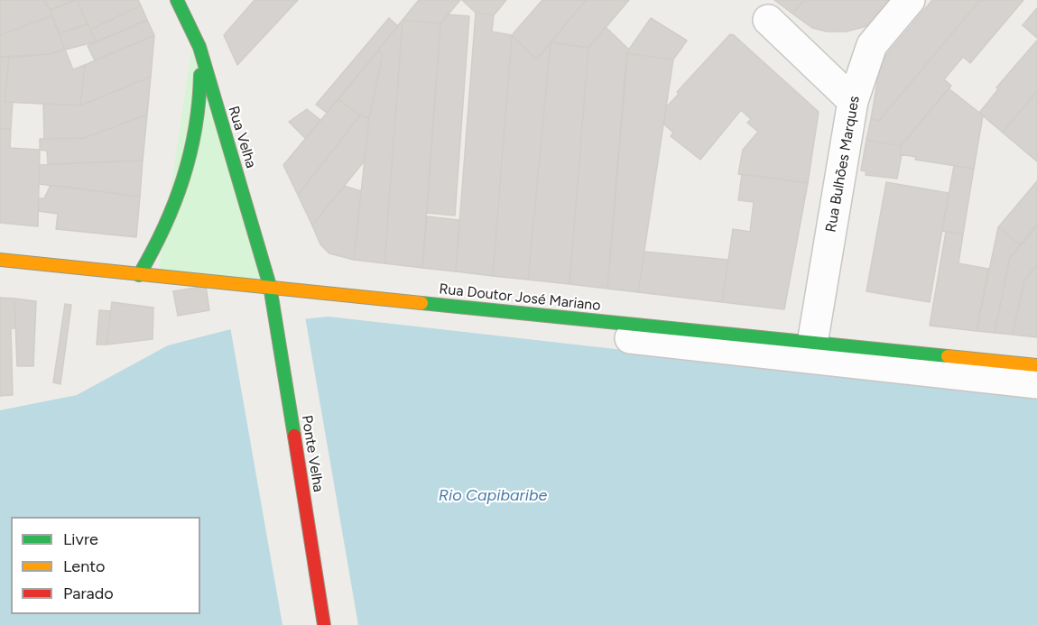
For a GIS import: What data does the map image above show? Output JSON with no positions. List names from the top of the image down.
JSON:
{
  "streets": {
    "street": [
      "Rua Velha",
      "Rua Bulhões Marques",
      "Rua Doutor José Mariano",
      "Ponte Velha"
    ]
  },
  "crossings": [
    ["Rua Velha", "Rua Doutor José Mariano"],
    ["Rua Velha", "Ponte Velha"],
    ["Rua Bulhões Marques", "Rua Doutor José Mariano"],
    ["Rua Doutor José Mariano", "Ponte Velha"]
  ],
  "water": ["Rio Capibaribe"],
  "legend": ["Livre", "Lento", "Parado"]
}
